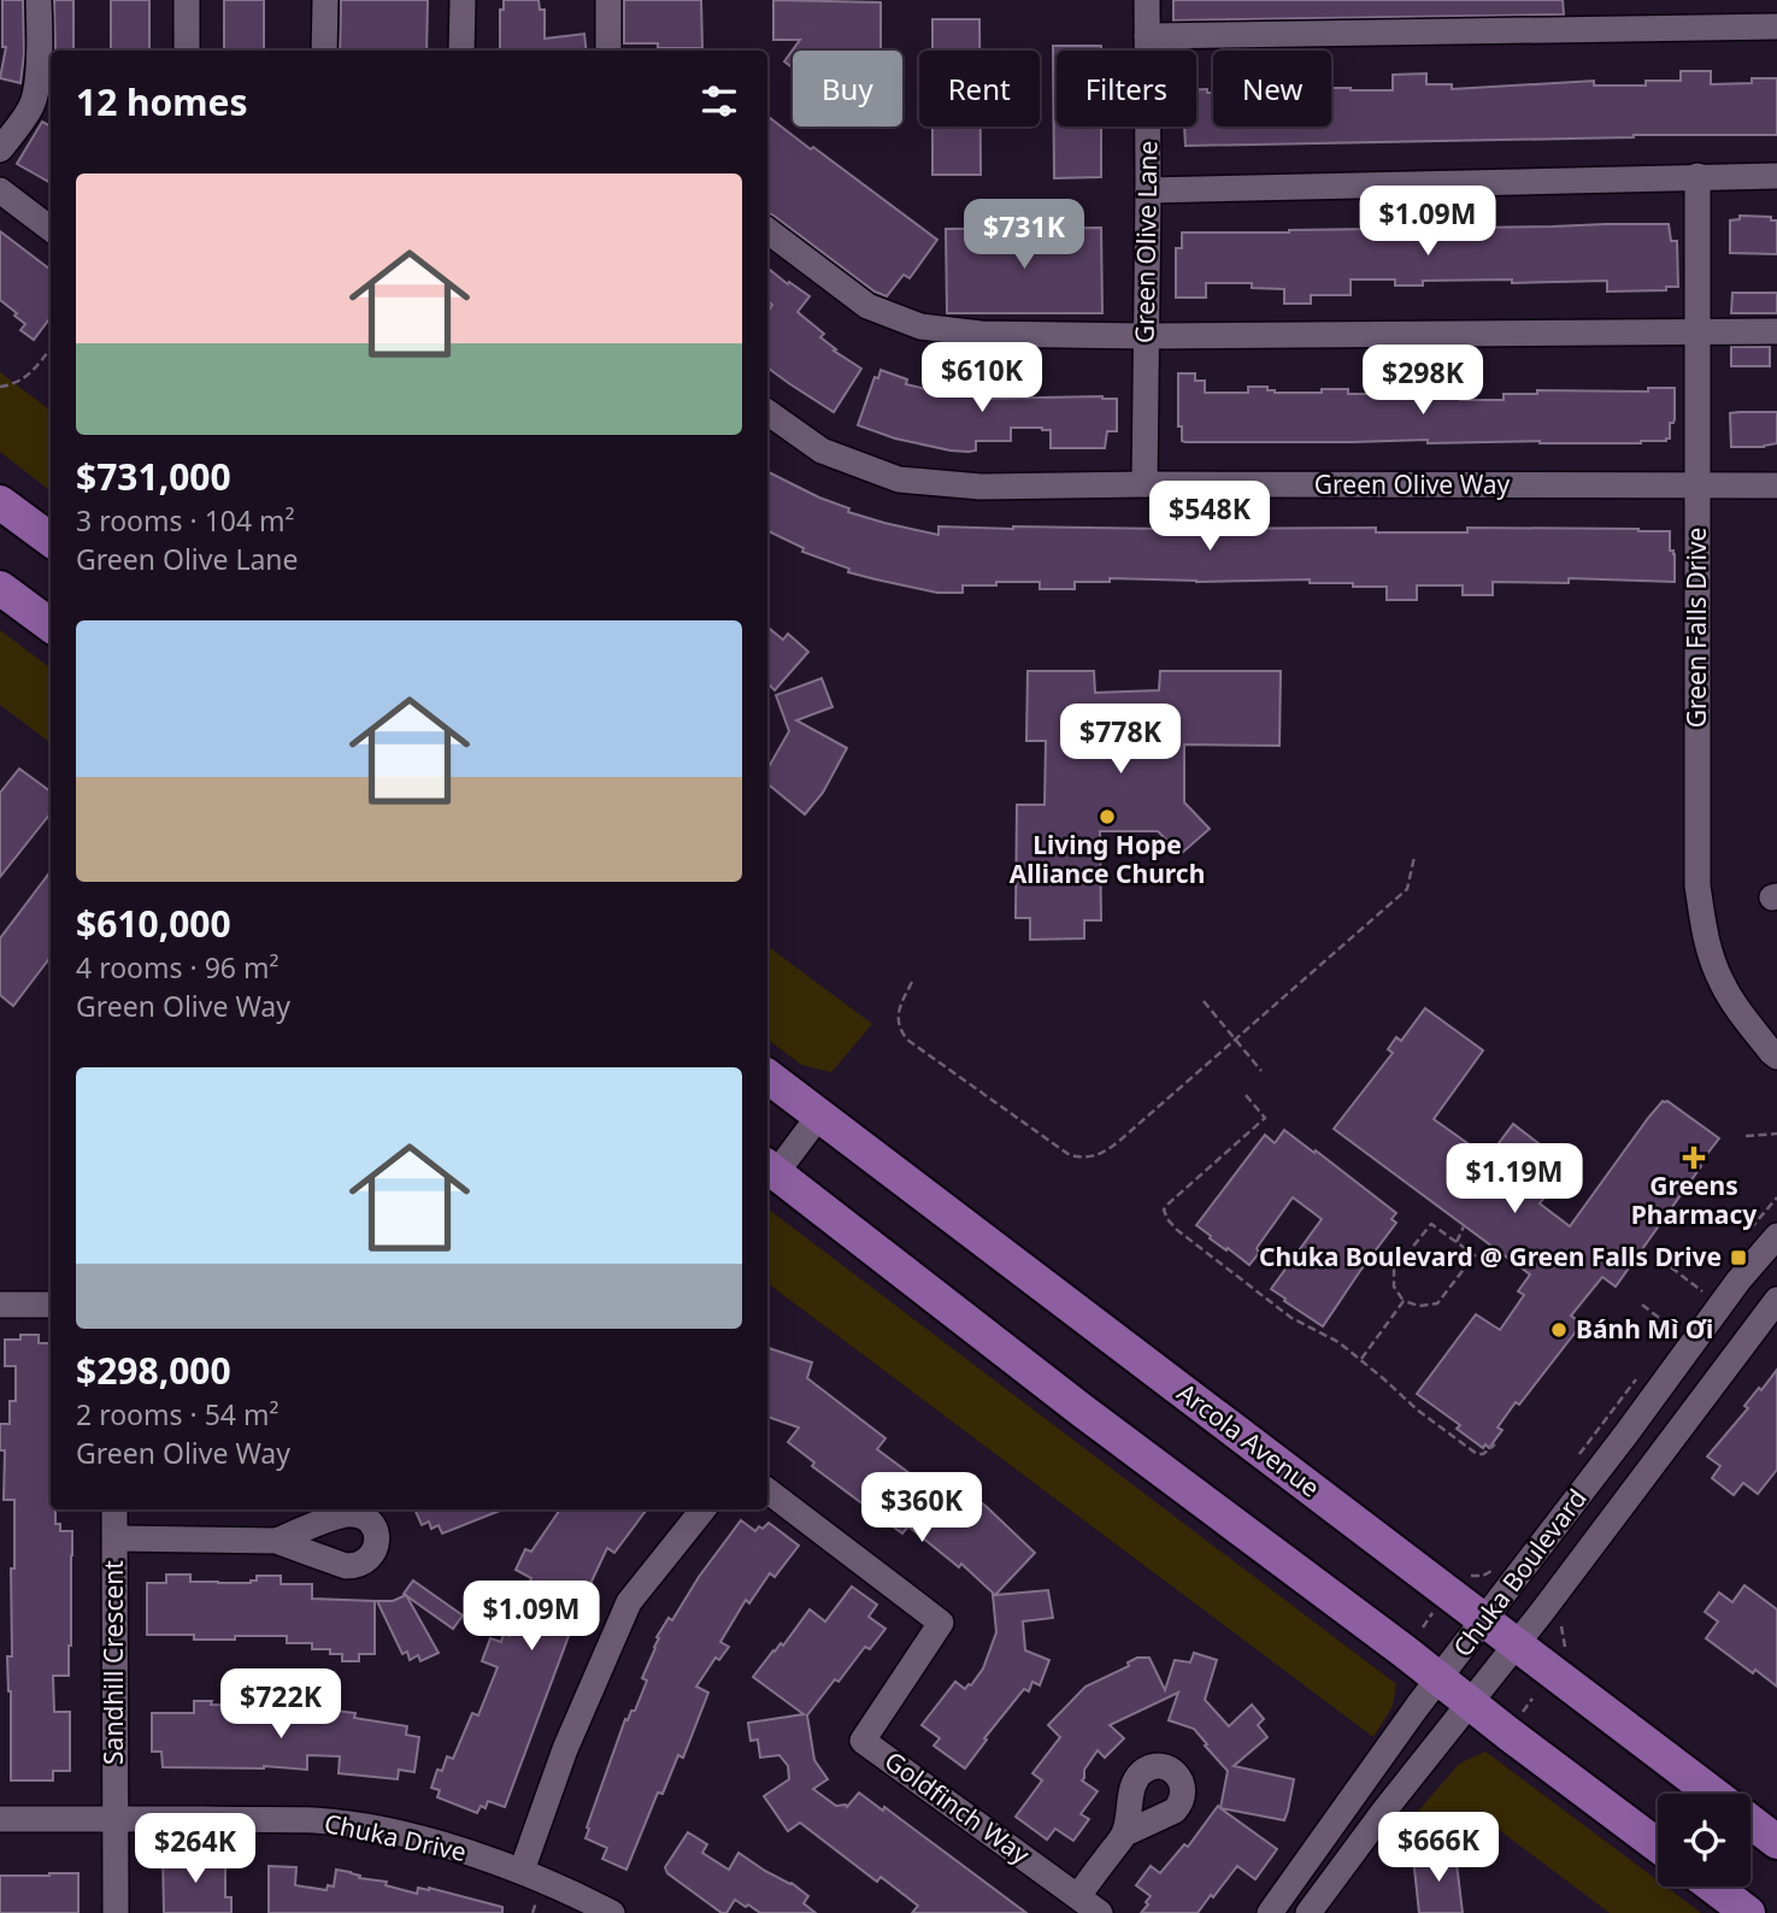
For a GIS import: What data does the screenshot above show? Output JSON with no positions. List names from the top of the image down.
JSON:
{
  "streets": {
    "main road": ["Arcola Avenue"],
    "street": [
      "Green Olive Lane",
      "Green Olive Way",
      "Green Falls Drive",
      "Chuka Boulevard",
      "Sandhill Crescent",
      "Goldfinch Way",
      "Chuka Drive"
    ]
  },
  "crossings": [
    ["Green Olive Lane", "Green Olive Way"],
    ["Green Olive Way", "Green Falls Drive"],
    ["Arcola Avenue", "Chuka Boulevard"],
    ["Sandhill Crescent", "Chuka Drive"]
  ],
  "places": {
    "other": ["Living Hope Alliance Church", "Bánh Mì Ơi"],
    "health": ["Greens Pharmacy"],
    "transit": ["Chuka Boulevard @ Green Falls Drive"]
  },
  "page": {
    "chip": [
      "Buy",
      "Rent",
      "Filters",
      "New"
    ],
    "heading": "12 homes",
    "list": [
      {
        "name": "$731,000",
        "note": "3 rooms · 104 m² · Green Olive Lane"
      },
      {
        "name": "$610,000",
        "note": "4 rooms · 96 m² · Green Olive Way"
      },
      {
        "name": "$298,000",
        "note": "2 rooms · 54 m² · Green Olive Way"
      }
    ],
    "price": [
      "$1.09M",
      "$731K",
      "$610K",
      "$298K",
      "$548K",
      "$778K",
      "$1.19M",
      "$360K",
      "$1.09M",
      "$722K",
      "$666K",
      "$264K"
    ]
  }
}
